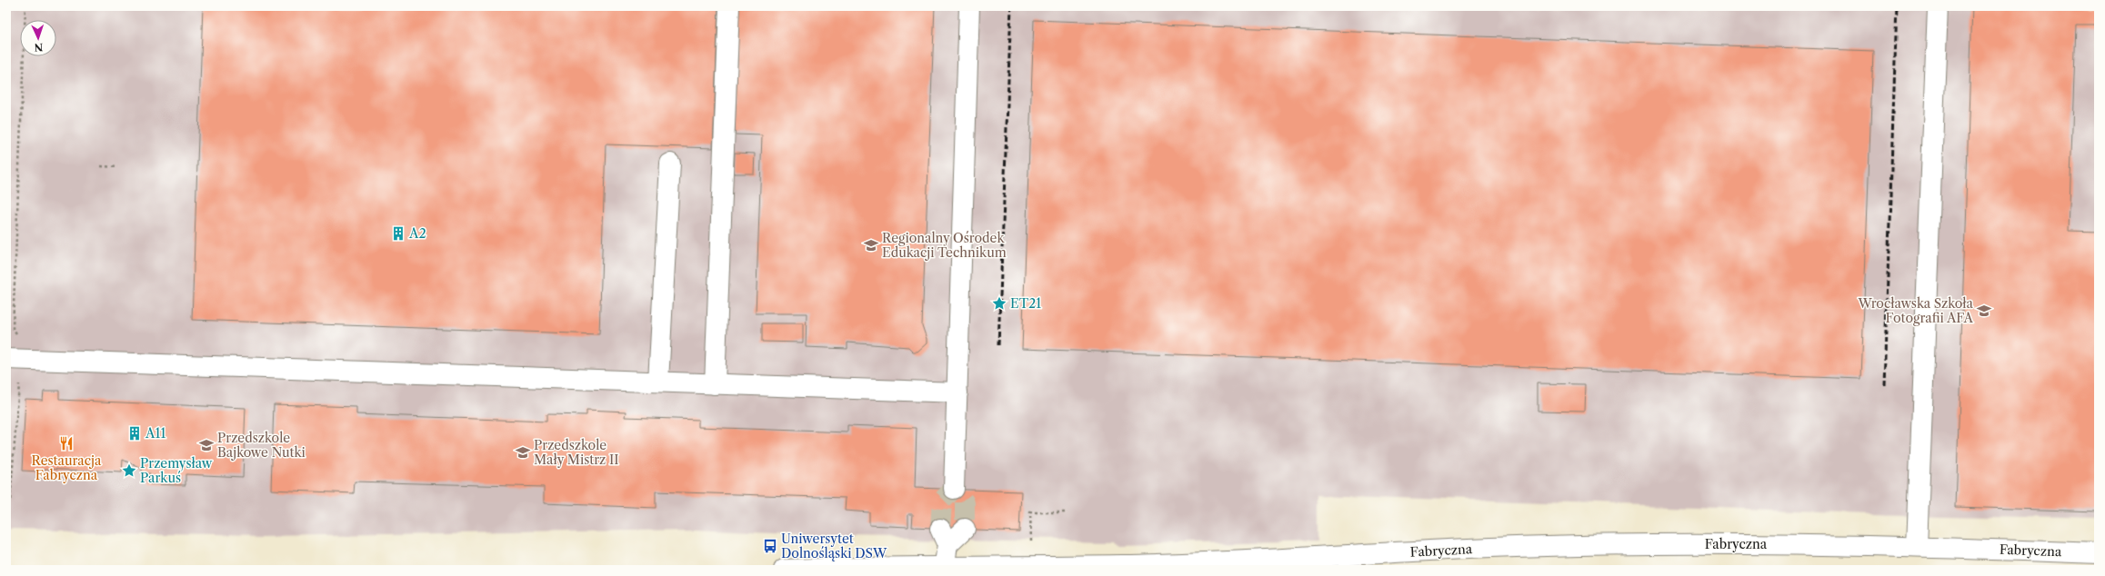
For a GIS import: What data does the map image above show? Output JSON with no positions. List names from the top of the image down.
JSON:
{
  "streets": {
    "street": ["Fabryczna"]
  },
  "places": {
    "building": ["A2", "A11"],
    "school or university": [
      "Regionalny Ośrodek Edukacji Technikum",
      "Wrocławska Szkoła Fotografii AFA",
      "Przedszkole Bajkowe Nutki",
      "Przedszkole Mały Mistrz II"
    ],
    "place": ["ET21", "Przemysław Parkuś"],
    "restaurant": ["Restauracja Fabryczna"],
    "bus stop": ["Uniwersytet Dolnośląski DSW"]
  },
  "north": "bottom"
}
